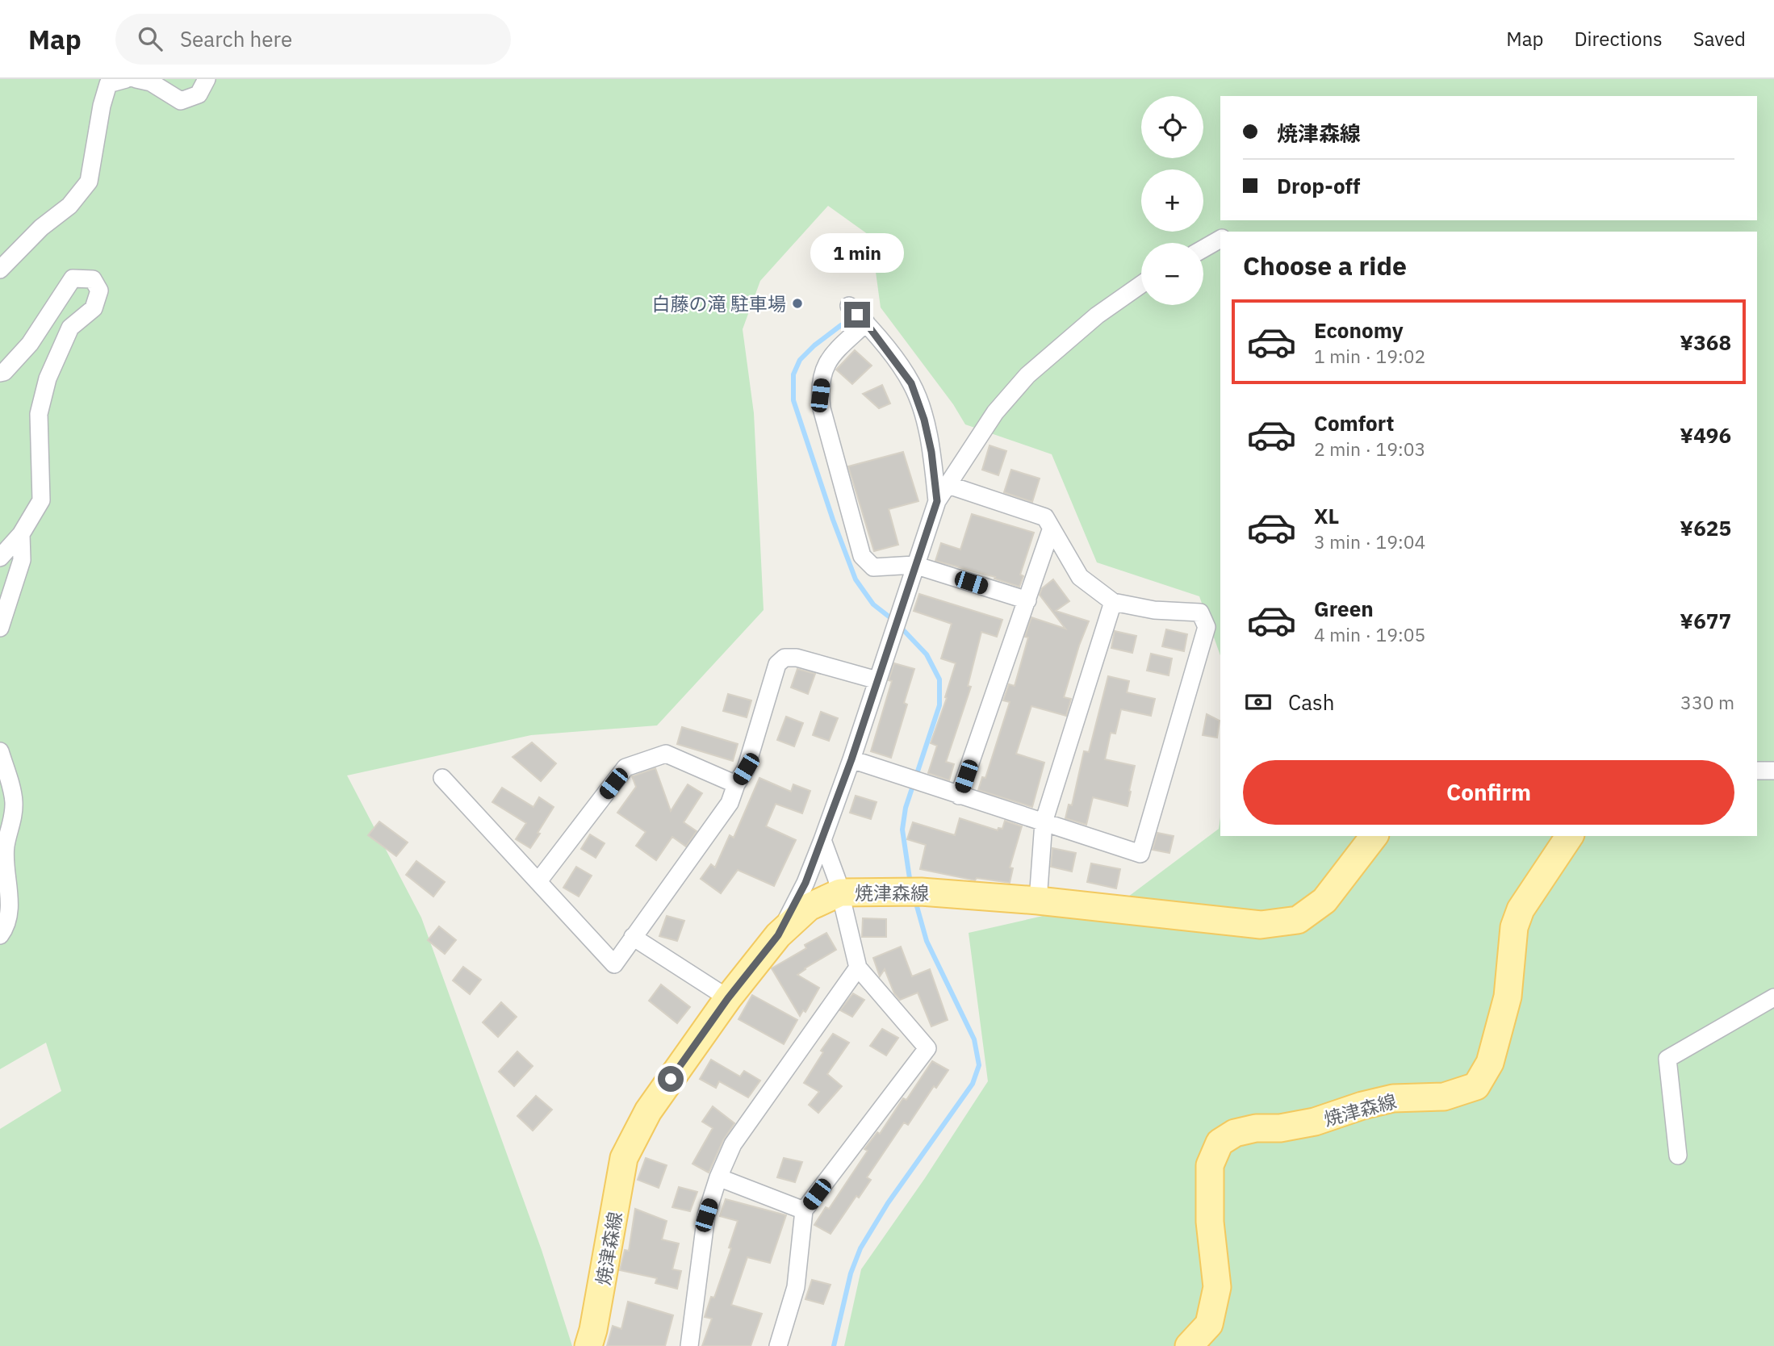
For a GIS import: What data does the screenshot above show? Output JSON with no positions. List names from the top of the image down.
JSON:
{
  "streets": {
    "main road": ["焼津森線"]
  },
  "places": ["白藤の滝 駐車場"],
  "page": {
    "header": "Map",
    "search": "Search here",
    "nav": ["Map", "Directions", "Saved"],
    "map_buttons": ["+", "−"],
    "banner": ["焼津森線", "Drop-off"],
    "heading": "Choose a ride",
    "bubble": "1 min",
    "list": [
      {
        "name": "Economy",
        "note": "1 min · 19:02",
        "value": "¥368"
      },
      {
        "name": "Comfort",
        "note": "2 min · 19:03",
        "value": "¥496"
      },
      {
        "name": "XL",
        "note": "3 min · 19:04",
        "value": "¥625"
      },
      {
        "name": "Green",
        "note": "4 min · 19:05",
        "value": "¥677"
      }
    ],
    "pay": ["Cash", "330 m"],
    "buttons": "Confirm"
  }
}
